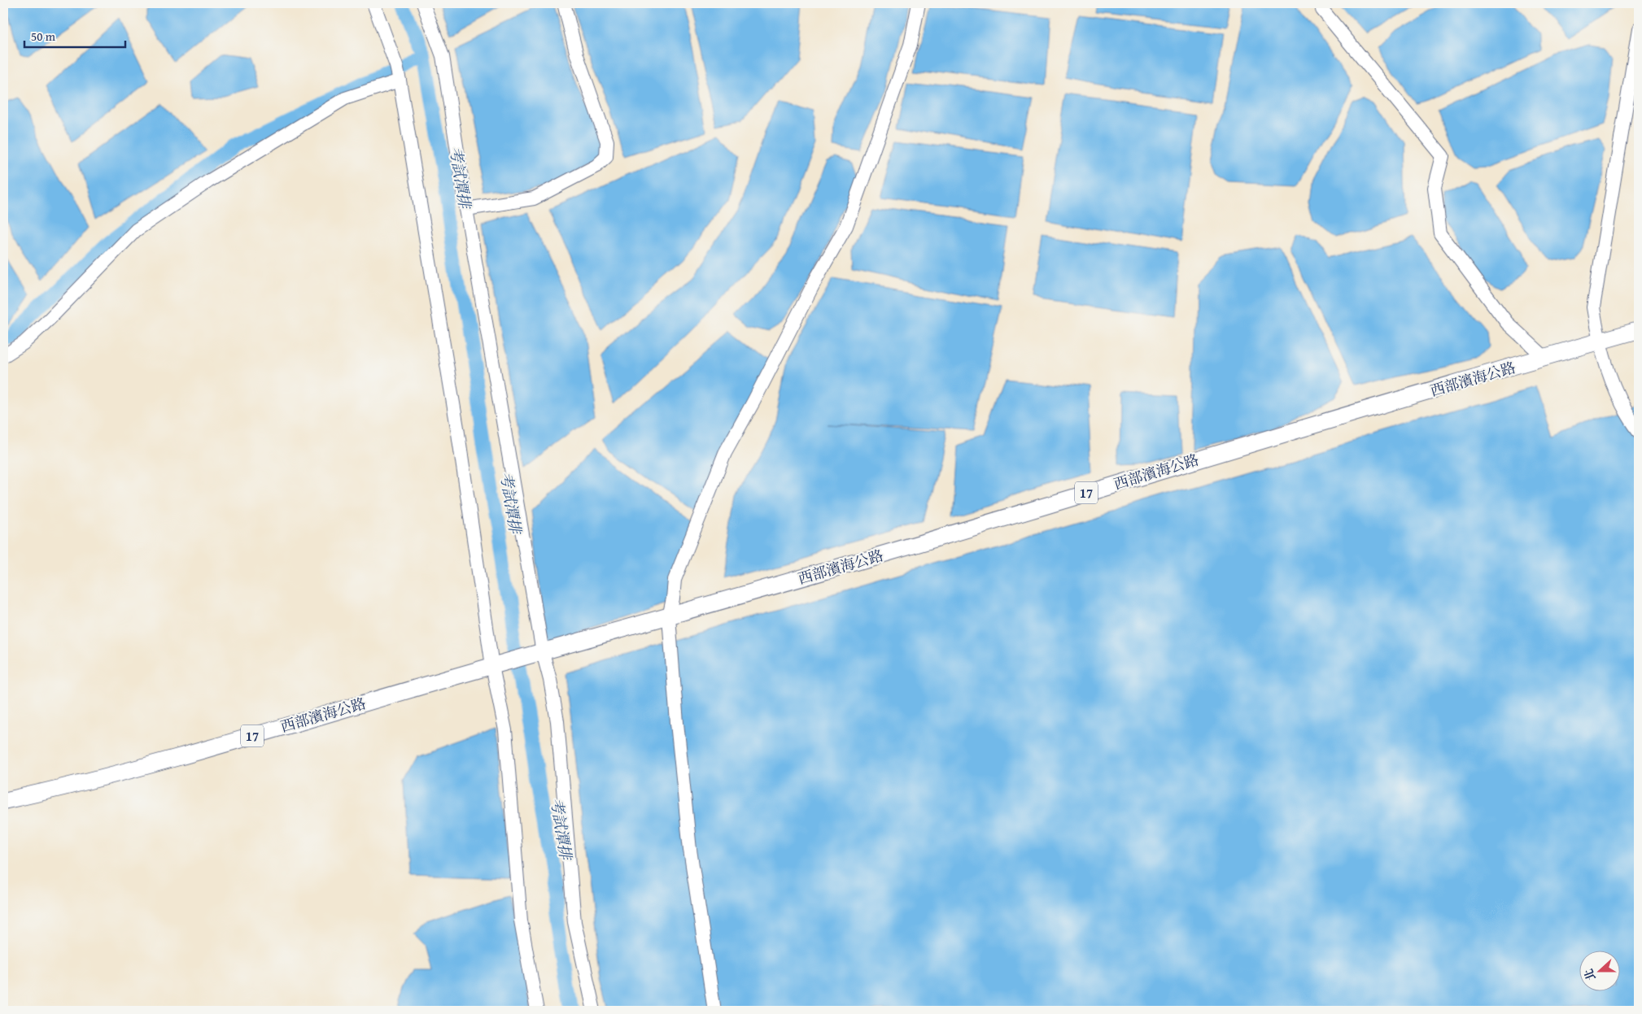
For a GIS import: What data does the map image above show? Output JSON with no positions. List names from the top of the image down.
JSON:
{
  "streets": {
    "main road": ["西部濱海公路", "17"]
  },
  "crossings": [
    ["西部濱海公路", "17"]
  ],
  "water": ["考試潭排"],
  "scale_bar": "50 m",
  "north": "left"
}
